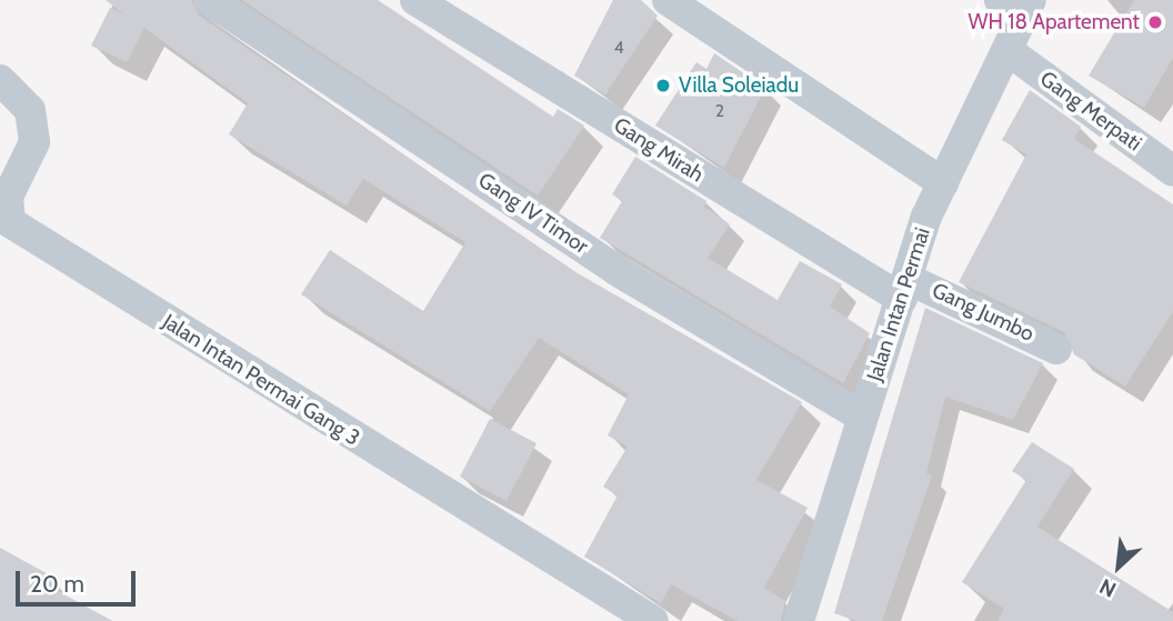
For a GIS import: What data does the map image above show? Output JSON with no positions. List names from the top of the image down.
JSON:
{
  "streets": {
    "street": [
      "Gang Merpati",
      "Gang Mirah",
      "Gang IV Timor",
      "Jalan Intan Permai",
      "Gang Jumbo",
      "Jalan Intan Permai Gang 3"
    ]
  },
  "crossings": [
    ["Gang Merpati", "Jalan Intan Permai"],
    ["Gang Mirah", "Jalan Intan Permai"],
    ["Gang Mirah", "Gang Jumbo"],
    ["Gang IV Timor", "Jalan Intan Permai"],
    ["Jalan Intan Permai", "Gang Jumbo"]
  ],
  "places": ["WH 18 Apartement", "Villa Soleiadu"],
  "house_numbers": ["4", "2"],
  "scale_bar": "20 m",
  "north": "bottom left"
}
